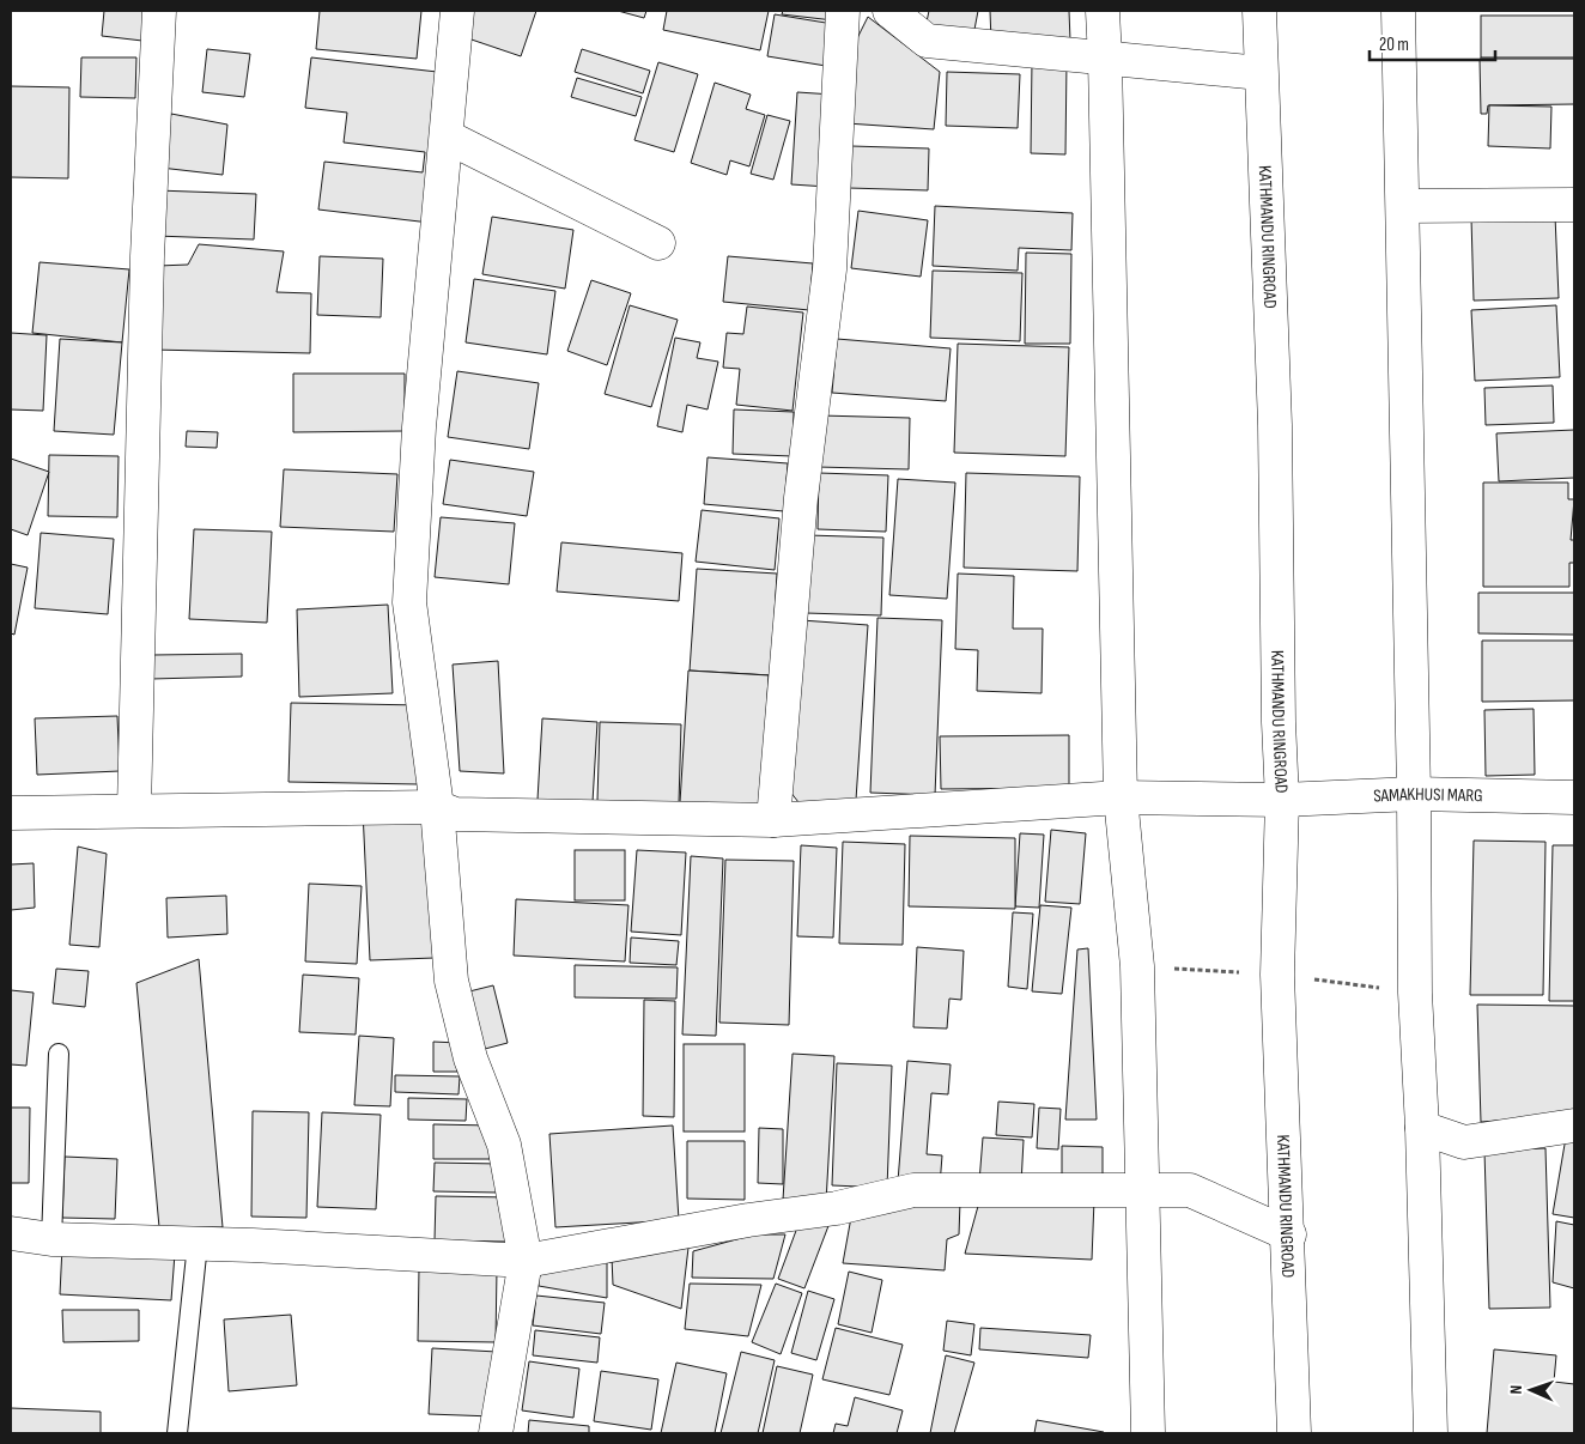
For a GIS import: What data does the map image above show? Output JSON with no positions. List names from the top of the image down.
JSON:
{
  "streets": {
    "main road": ["KATHMANDU RINGROAD", "SAMAKHUSI MARG"]
  },
  "crossings": [
    ["KATHMANDU RINGROAD", "SAMAKHUSI MARG"]
  ],
  "scale_bar": "20 m",
  "north": "left"
}
